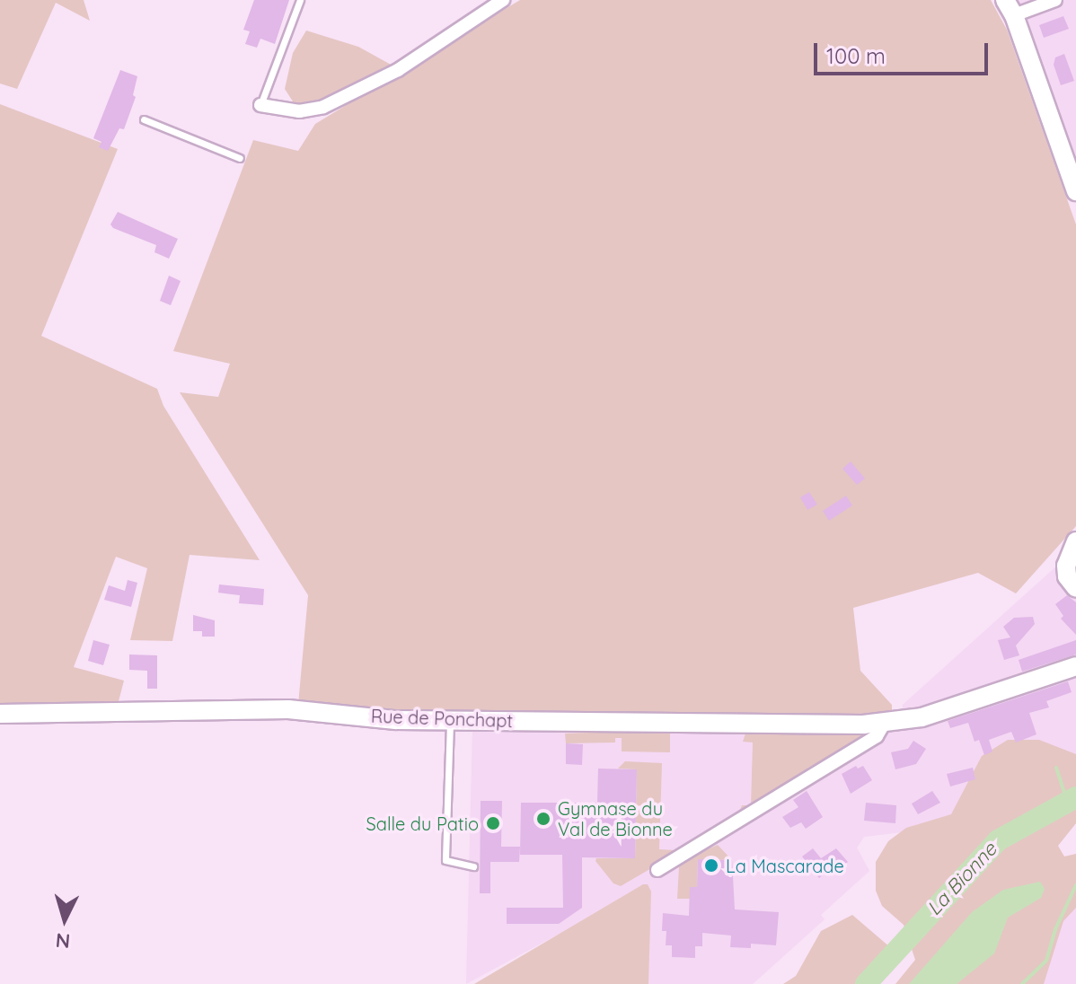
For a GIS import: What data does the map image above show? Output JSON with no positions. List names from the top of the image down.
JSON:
{
  "streets": {
    "street": ["Rue de Ponchapt"]
  },
  "water": ["La Bionne"],
  "places": ["Gymnase du Val de Bionne", "Salle du Patio", "La Mascarade"],
  "scale_bar": "100 m",
  "north": "bottom"
}
